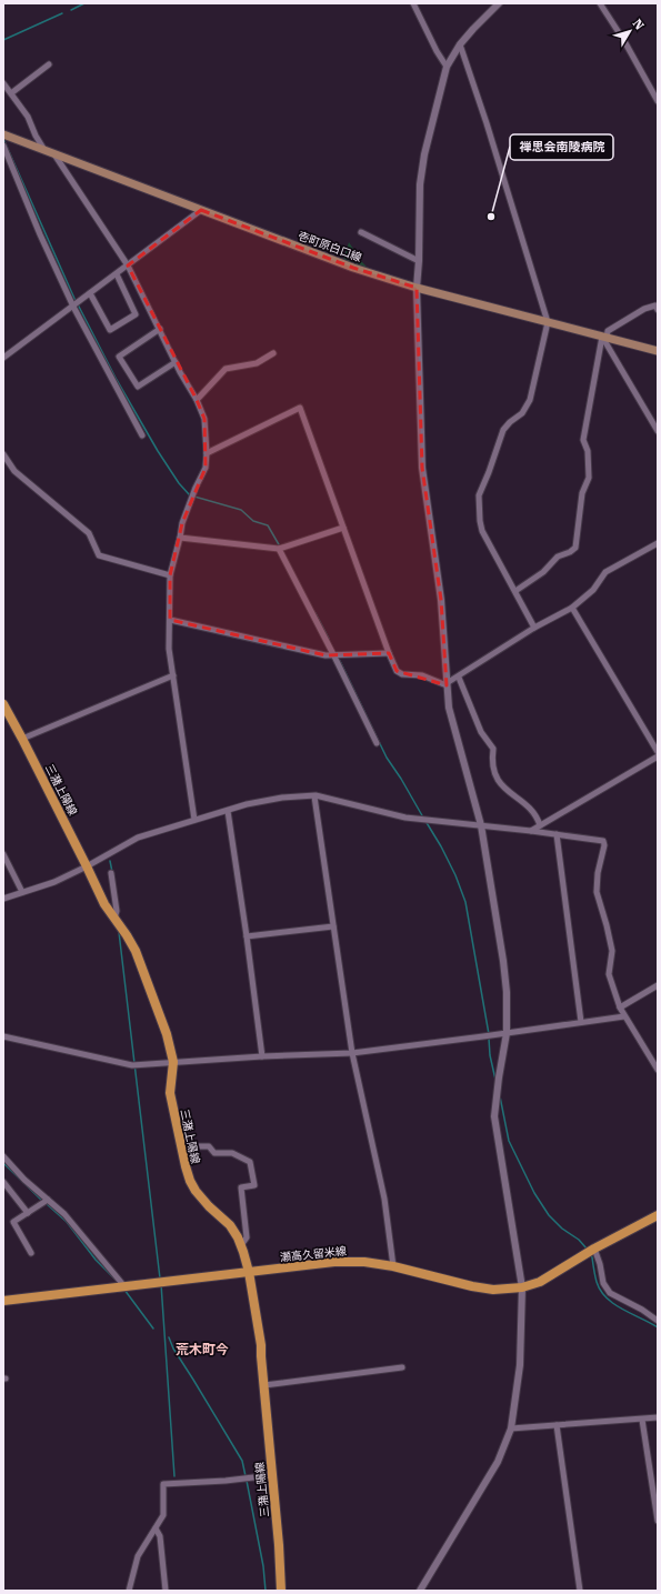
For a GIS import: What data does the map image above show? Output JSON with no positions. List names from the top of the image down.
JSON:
{
  "streets": {
    "main road": ["壱町原白口線", "三潴上陽線", "瀬高久留米線"]
  },
  "crossings": [
    ["三潴上陽線", "瀬高久留米線"]
  ],
  "districts": ["荒木町今"],
  "places": ["禅思会南陵病院"],
  "north": "top right"
}
